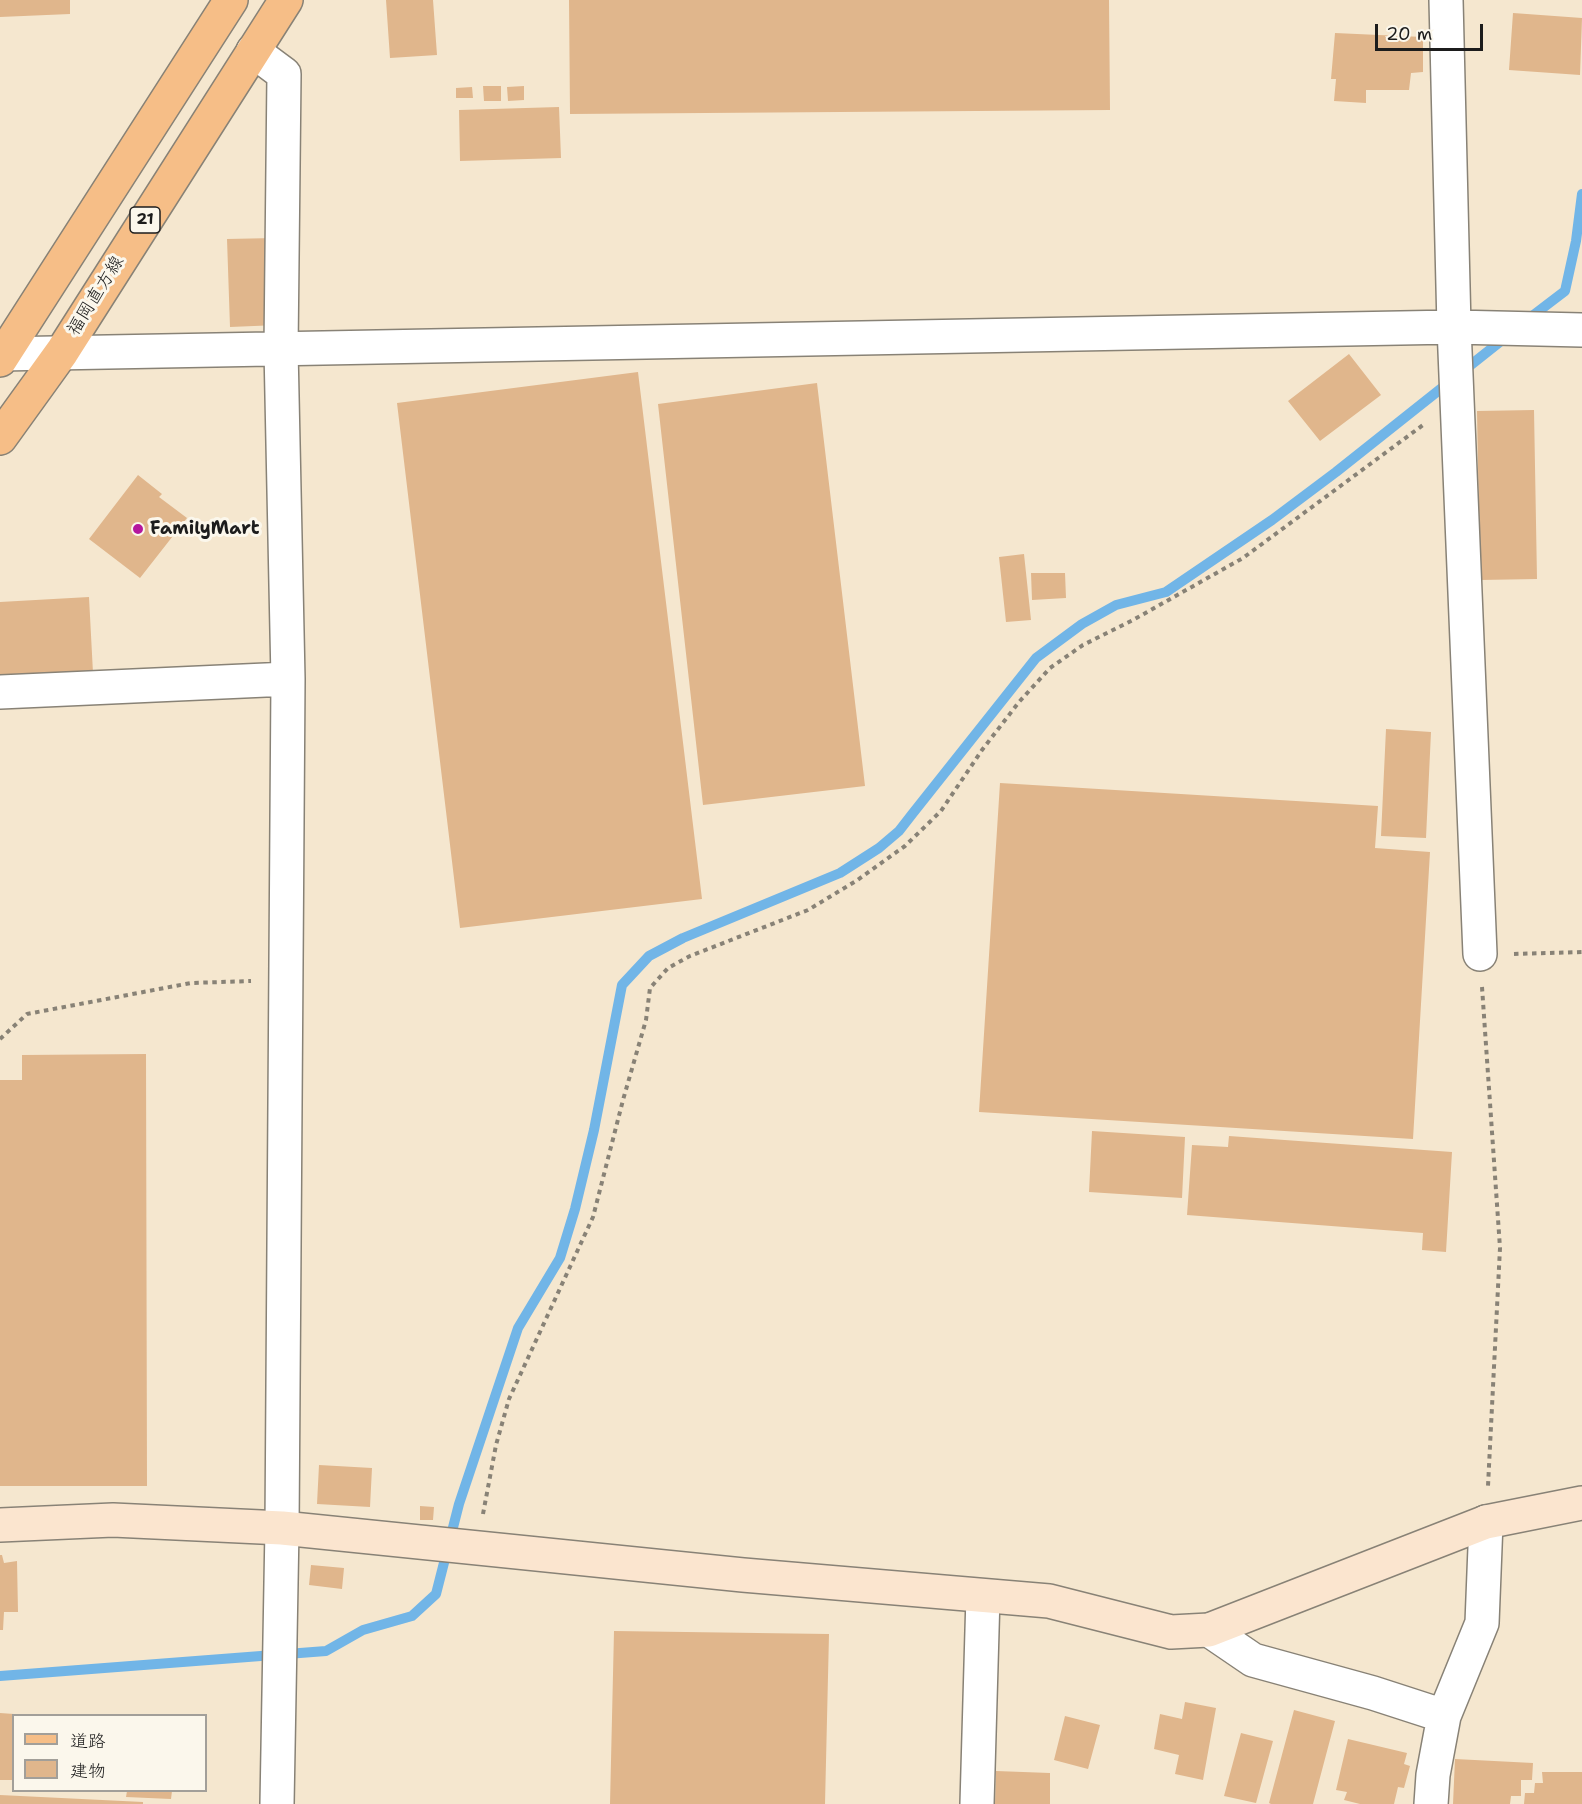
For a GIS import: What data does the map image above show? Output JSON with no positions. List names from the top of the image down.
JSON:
{
  "streets": {
    "main road": ["21", "福岡直方線"]
  },
  "places": ["FamilyMart"],
  "legend": ["道路", "建物"],
  "scale_bar": "20 m"
}
